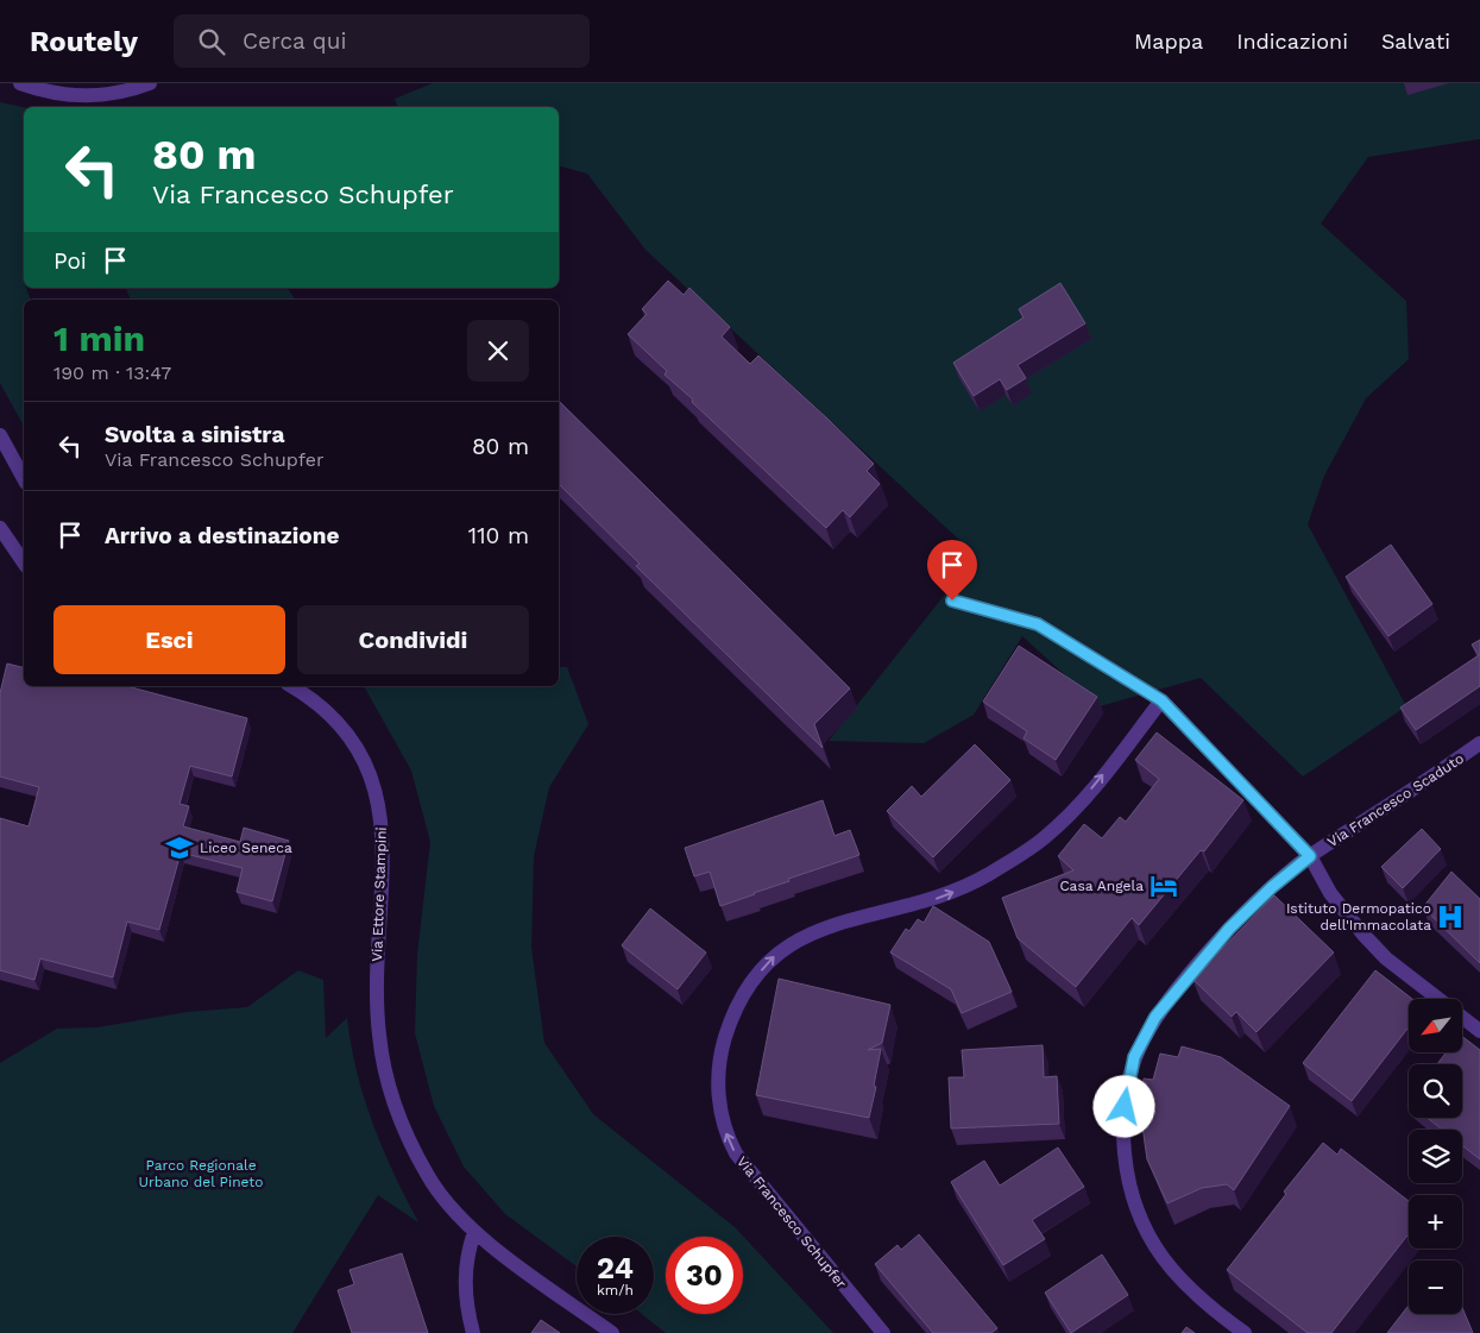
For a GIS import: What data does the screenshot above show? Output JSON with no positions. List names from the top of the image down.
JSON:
{
  "streets": {
    "street": ["Via Francesco Scaduto", "Via Ettore Stampini", "Via Francesco Schupfer"]
  },
  "parks": ["Parco Regionale Urbano del Pineto"],
  "places": {
    "school or university": ["Liceo Seneca"],
    "hotel": ["Casa Angela"],
    "hospital": ["Istituto Dermopatico dell'Immacolata"]
  },
  "north": "bottom left",
  "page": {
    "header": "Routely",
    "search": "Cerca qui",
    "nav": ["Mappa", "Indicazioni", "Salvati"],
    "turn": ["80 m", "Via Francesco Schupfer"],
    "then": "Poi",
    "heading": ["1 min", "190 m · 13:47"],
    "list": [
      {
        "name": "Svolta a sinistra",
        "note": "Via Francesco Schupfer",
        "value": "80 m"
      },
      {
        "name": "Arrivo a destinazione",
        "value": "110 m"
      }
    ],
    "buttons": ["Esci", "Condividi"],
    "map_buttons": ["+", "−"],
    "speed": "24 km/h",
    "limit": "30"
  }
}
